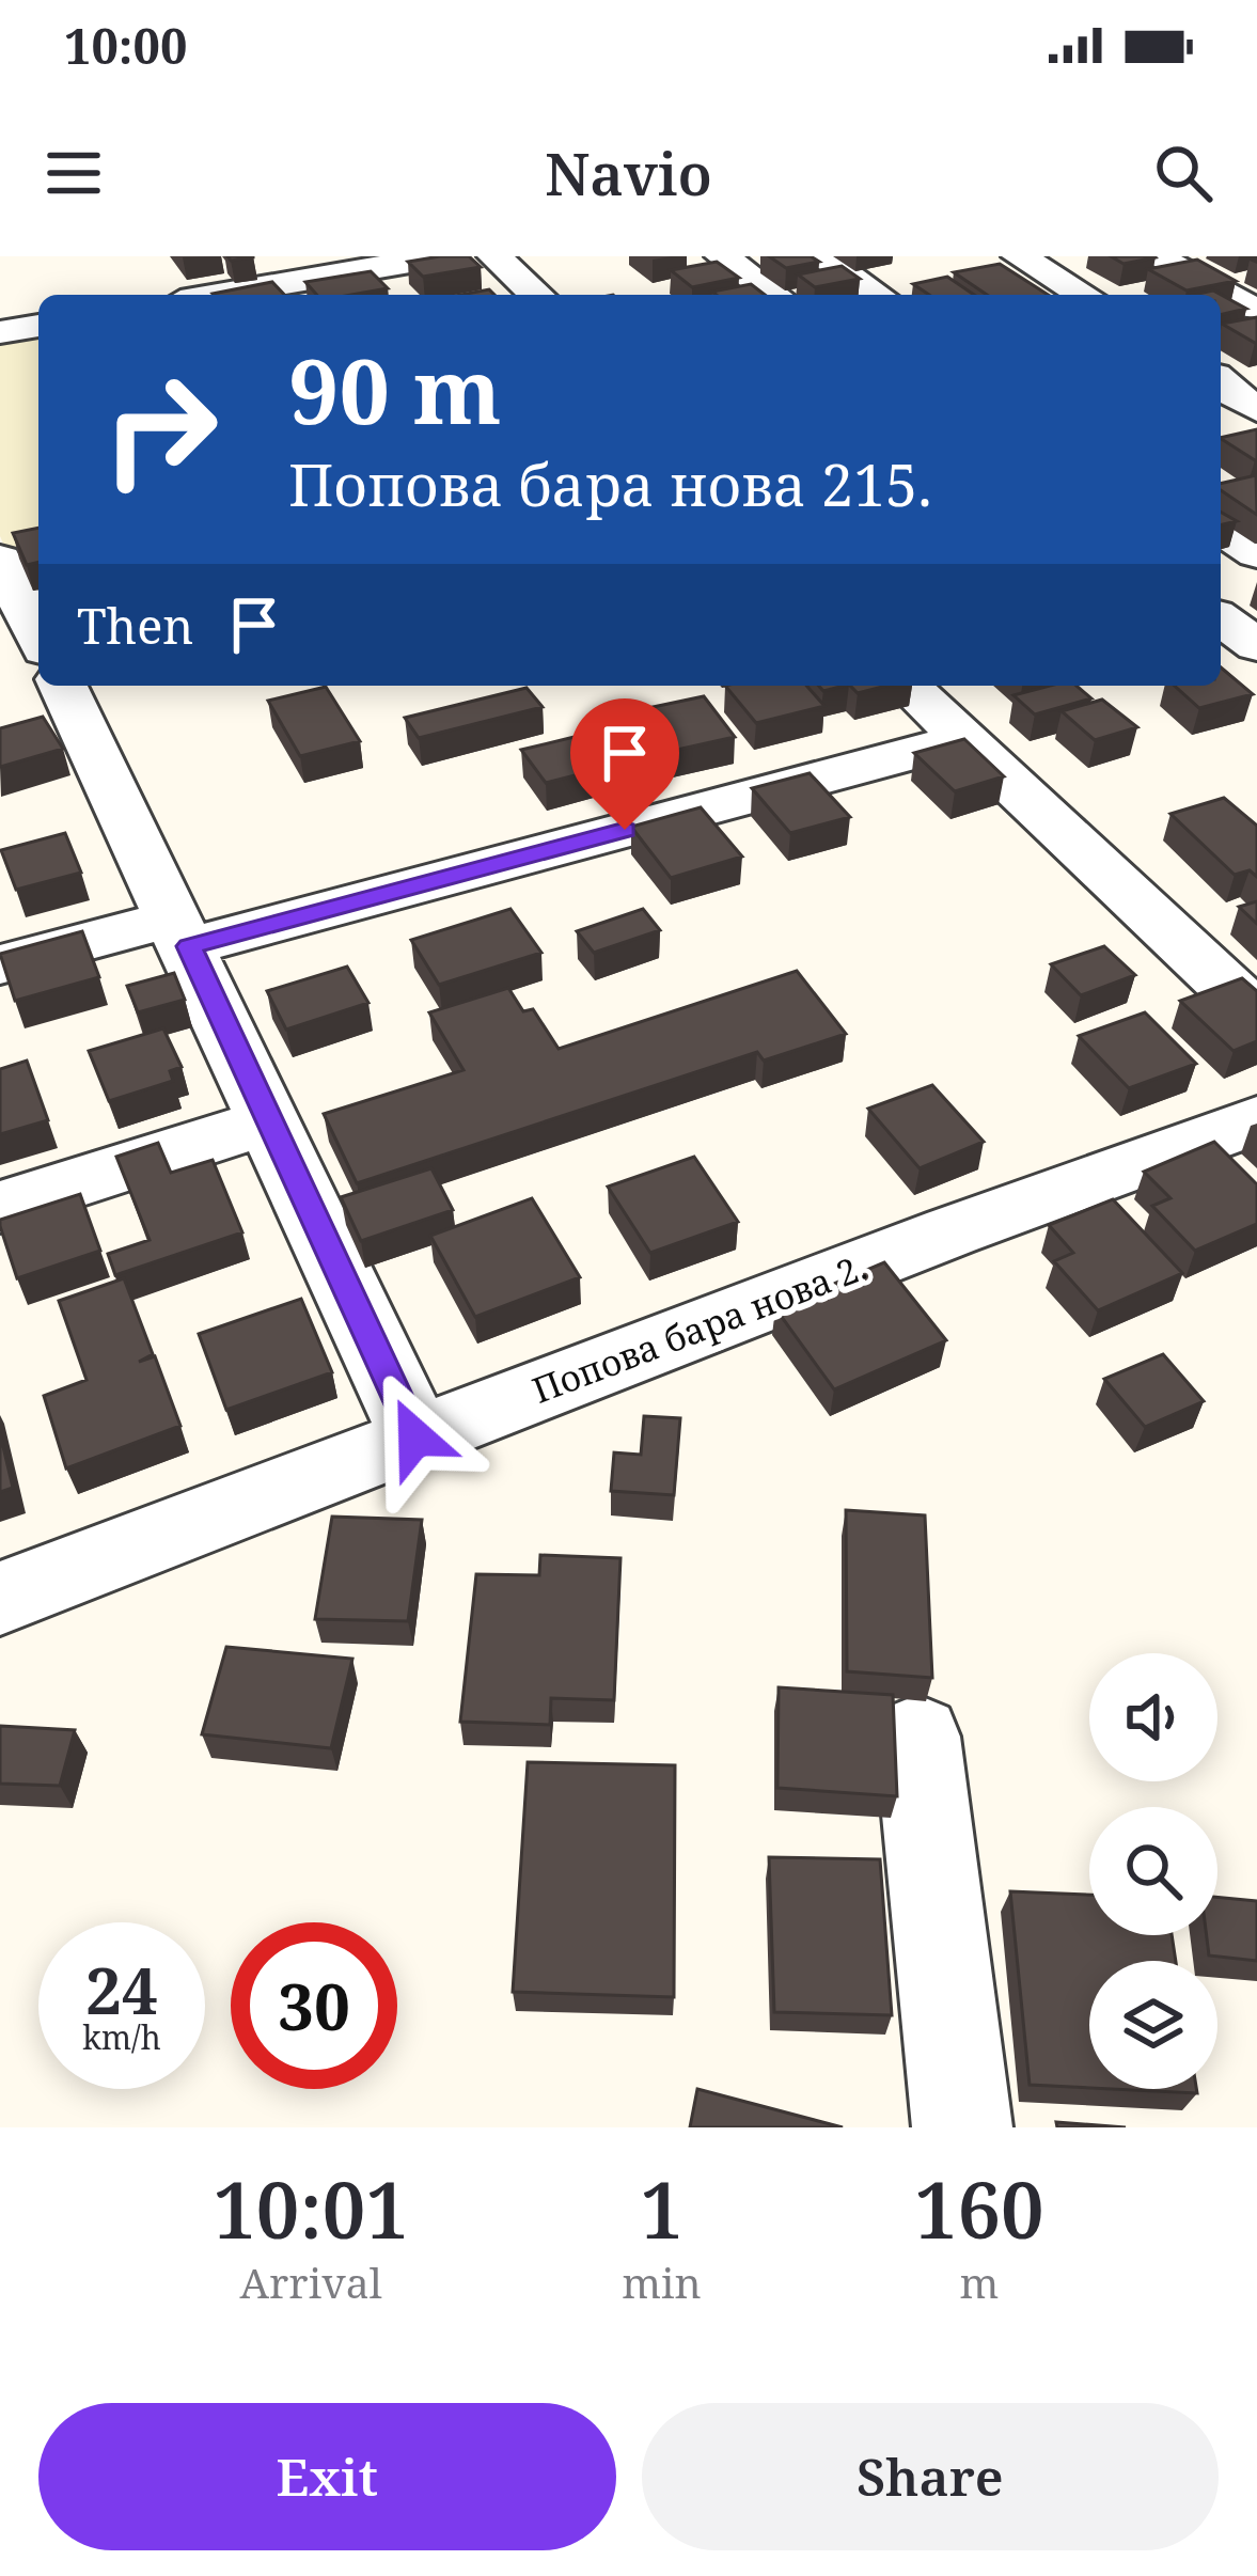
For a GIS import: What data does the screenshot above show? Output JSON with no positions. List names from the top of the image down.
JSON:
{
  "streets": {
    "street": ["Попова бара нова 2."]
  },
  "page": {
    "status": "10:00",
    "header": "Navio",
    "turn": ["90 m", "Попова бара нова 215."],
    "then": "Then",
    "speed": "24 km/h",
    "limit": "30",
    "eta": [
      "10:01",
      "Arrival",
      "1",
      "min",
      "160",
      "m"
    ],
    "buttons": ["Exit", "Share"]
  }
}
